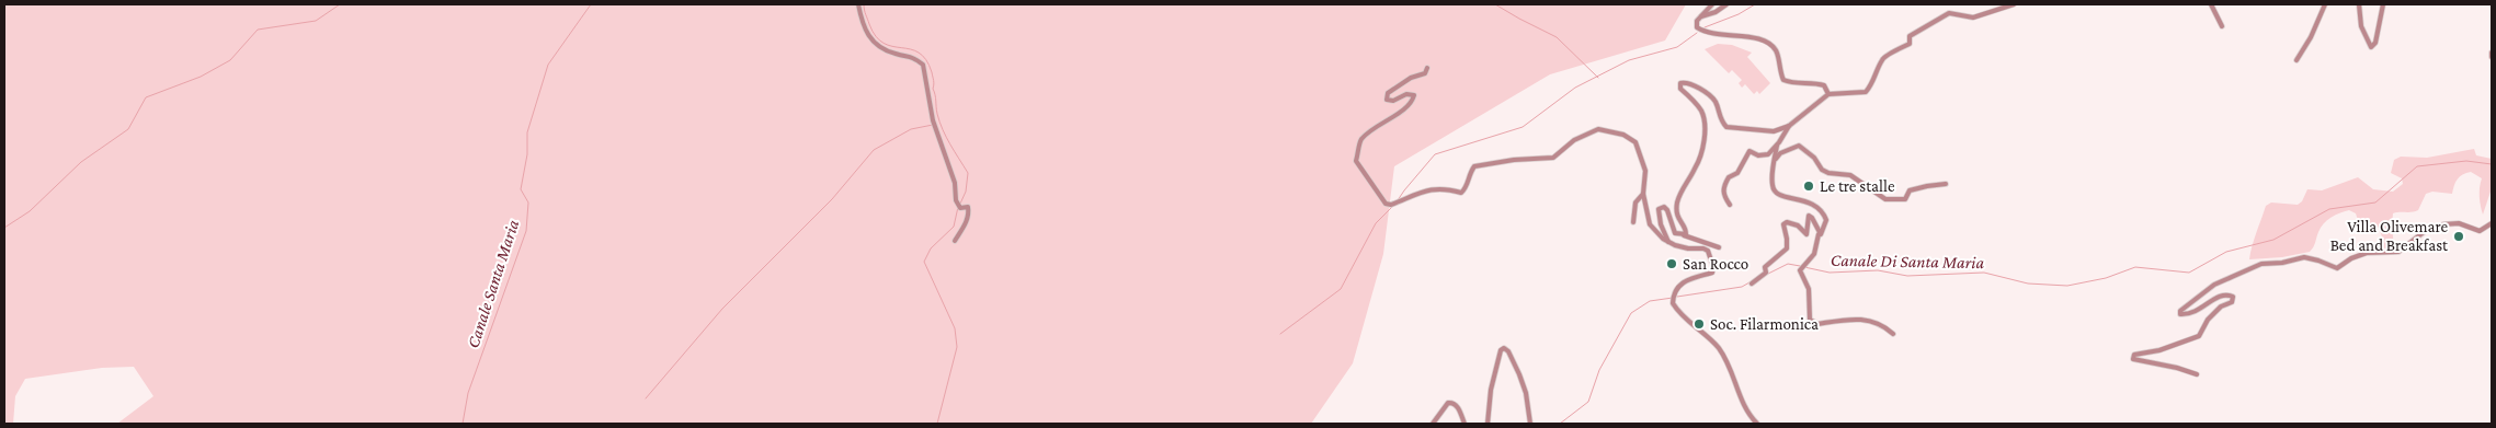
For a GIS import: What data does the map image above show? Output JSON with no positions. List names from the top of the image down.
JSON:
{
  "water": ["Canale Di Santa Maria", "Canale Santa Maria"],
  "places": [
    "Le tre stalle",
    "Villa Olivemare Bed and Breakfast",
    "San Rocco",
    "Soc. Filarmonica"
  ]
}
